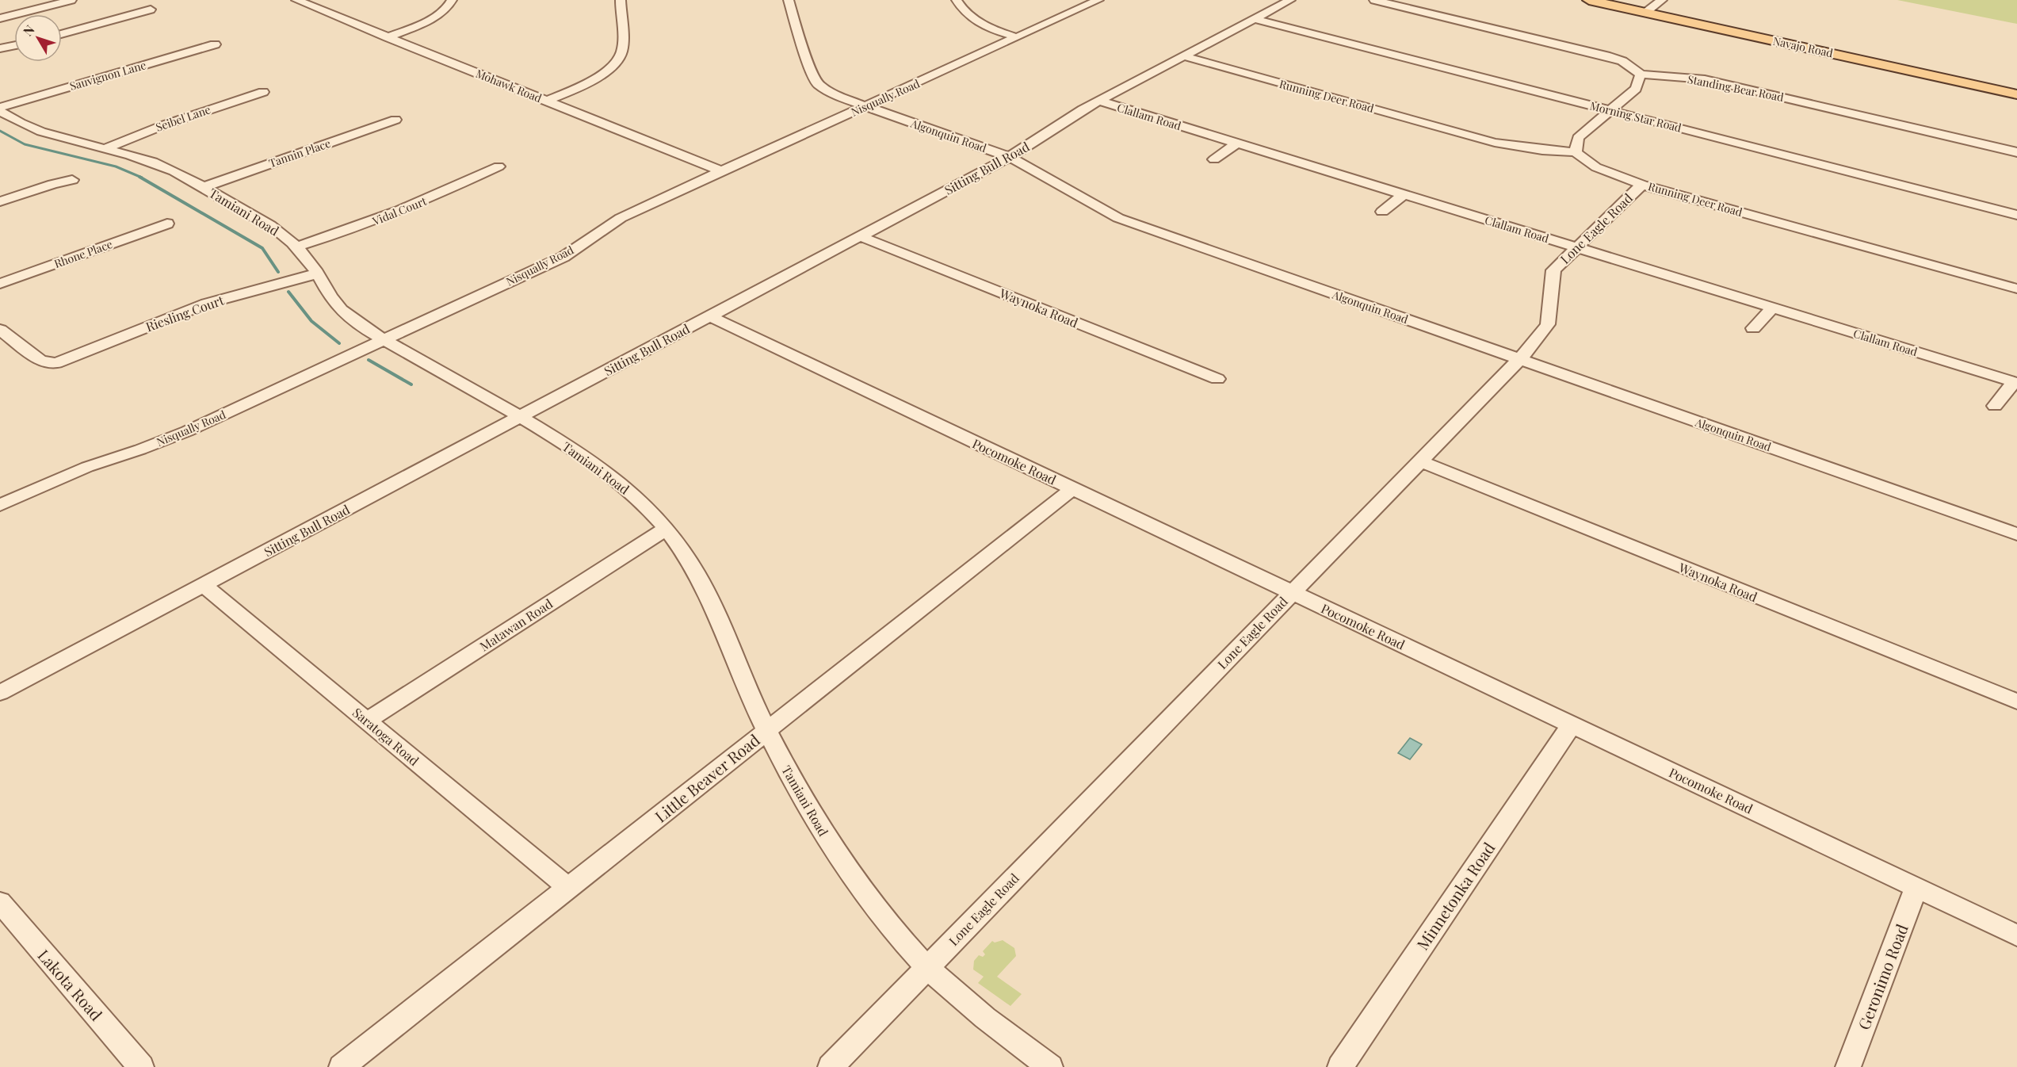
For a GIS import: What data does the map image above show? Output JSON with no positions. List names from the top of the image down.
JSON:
{
  "streets": {
    "main road": ["Navajo Road"],
    "street": [
      "Sauvignon Lane",
      "Mohawk Road",
      "Standing Bear Road",
      "Running Deer Road",
      "Nisqually Road",
      "Clallam Road",
      "Morning Star Road",
      "Seibel Lane",
      "Algonquin Road",
      "Tannin Place",
      "Sitting Bull Road",
      "Vidal Court",
      "Tamiani Road",
      "Lone Eagle Road",
      "Rhone Place",
      "Waynoka Road",
      "Riesling Court",
      "Pocomoke Road",
      "Matawan Road",
      "Saratoga Road",
      "Little Beaver Road",
      "Minnetonka Road",
      "Geronimo Road",
      "Lakota Road"
    ]
  },
  "crossings": [
    ["Mohawk Road", "Nisqually Road"],
    ["Running Deer Road", "Sitting Bull Road"],
    ["Running Deer Road", "Lone Eagle Road"],
    ["Nisqually Road", "Algonquin Road"],
    ["Nisqually Road", "Tamiani Road"],
    ["Clallam Road", "Sitting Bull Road"],
    ["Clallam Road", "Lone Eagle Road"],
    ["Morning Star Road", "Sitting Bull Road"],
    ["Seibel Lane", "Tamiani Road"],
    ["Algonquin Road", "Sitting Bull Road"],
    ["Algonquin Road", "Lone Eagle Road"],
    ["Tannin Place", "Tamiani Road"],
    ["Sitting Bull Road", "Tamiani Road"],
    ["Sitting Bull Road", "Waynoka Road"],
    ["Sitting Bull Road", "Pocomoke Road"],
    ["Sitting Bull Road", "Saratoga Road"],
    ["Vidal Court", "Tamiani Road"],
    ["Tamiani Road", "Lone Eagle Road"],
    ["Tamiani Road", "Riesling Court"],
    ["Tamiani Road", "Matawan Road"],
    ["Tamiani Road", "Little Beaver Road"],
    ["Lone Eagle Road", "Waynoka Road"],
    ["Lone Eagle Road", "Pocomoke Road"],
    ["Pocomoke Road", "Little Beaver Road"],
    ["Pocomoke Road", "Minnetonka Road"],
    ["Pocomoke Road", "Geronimo Road"],
    ["Matawan Road", "Saratoga Road"],
    ["Saratoga Road", "Little Beaver Road"]
  ],
  "north": "top left"
}
